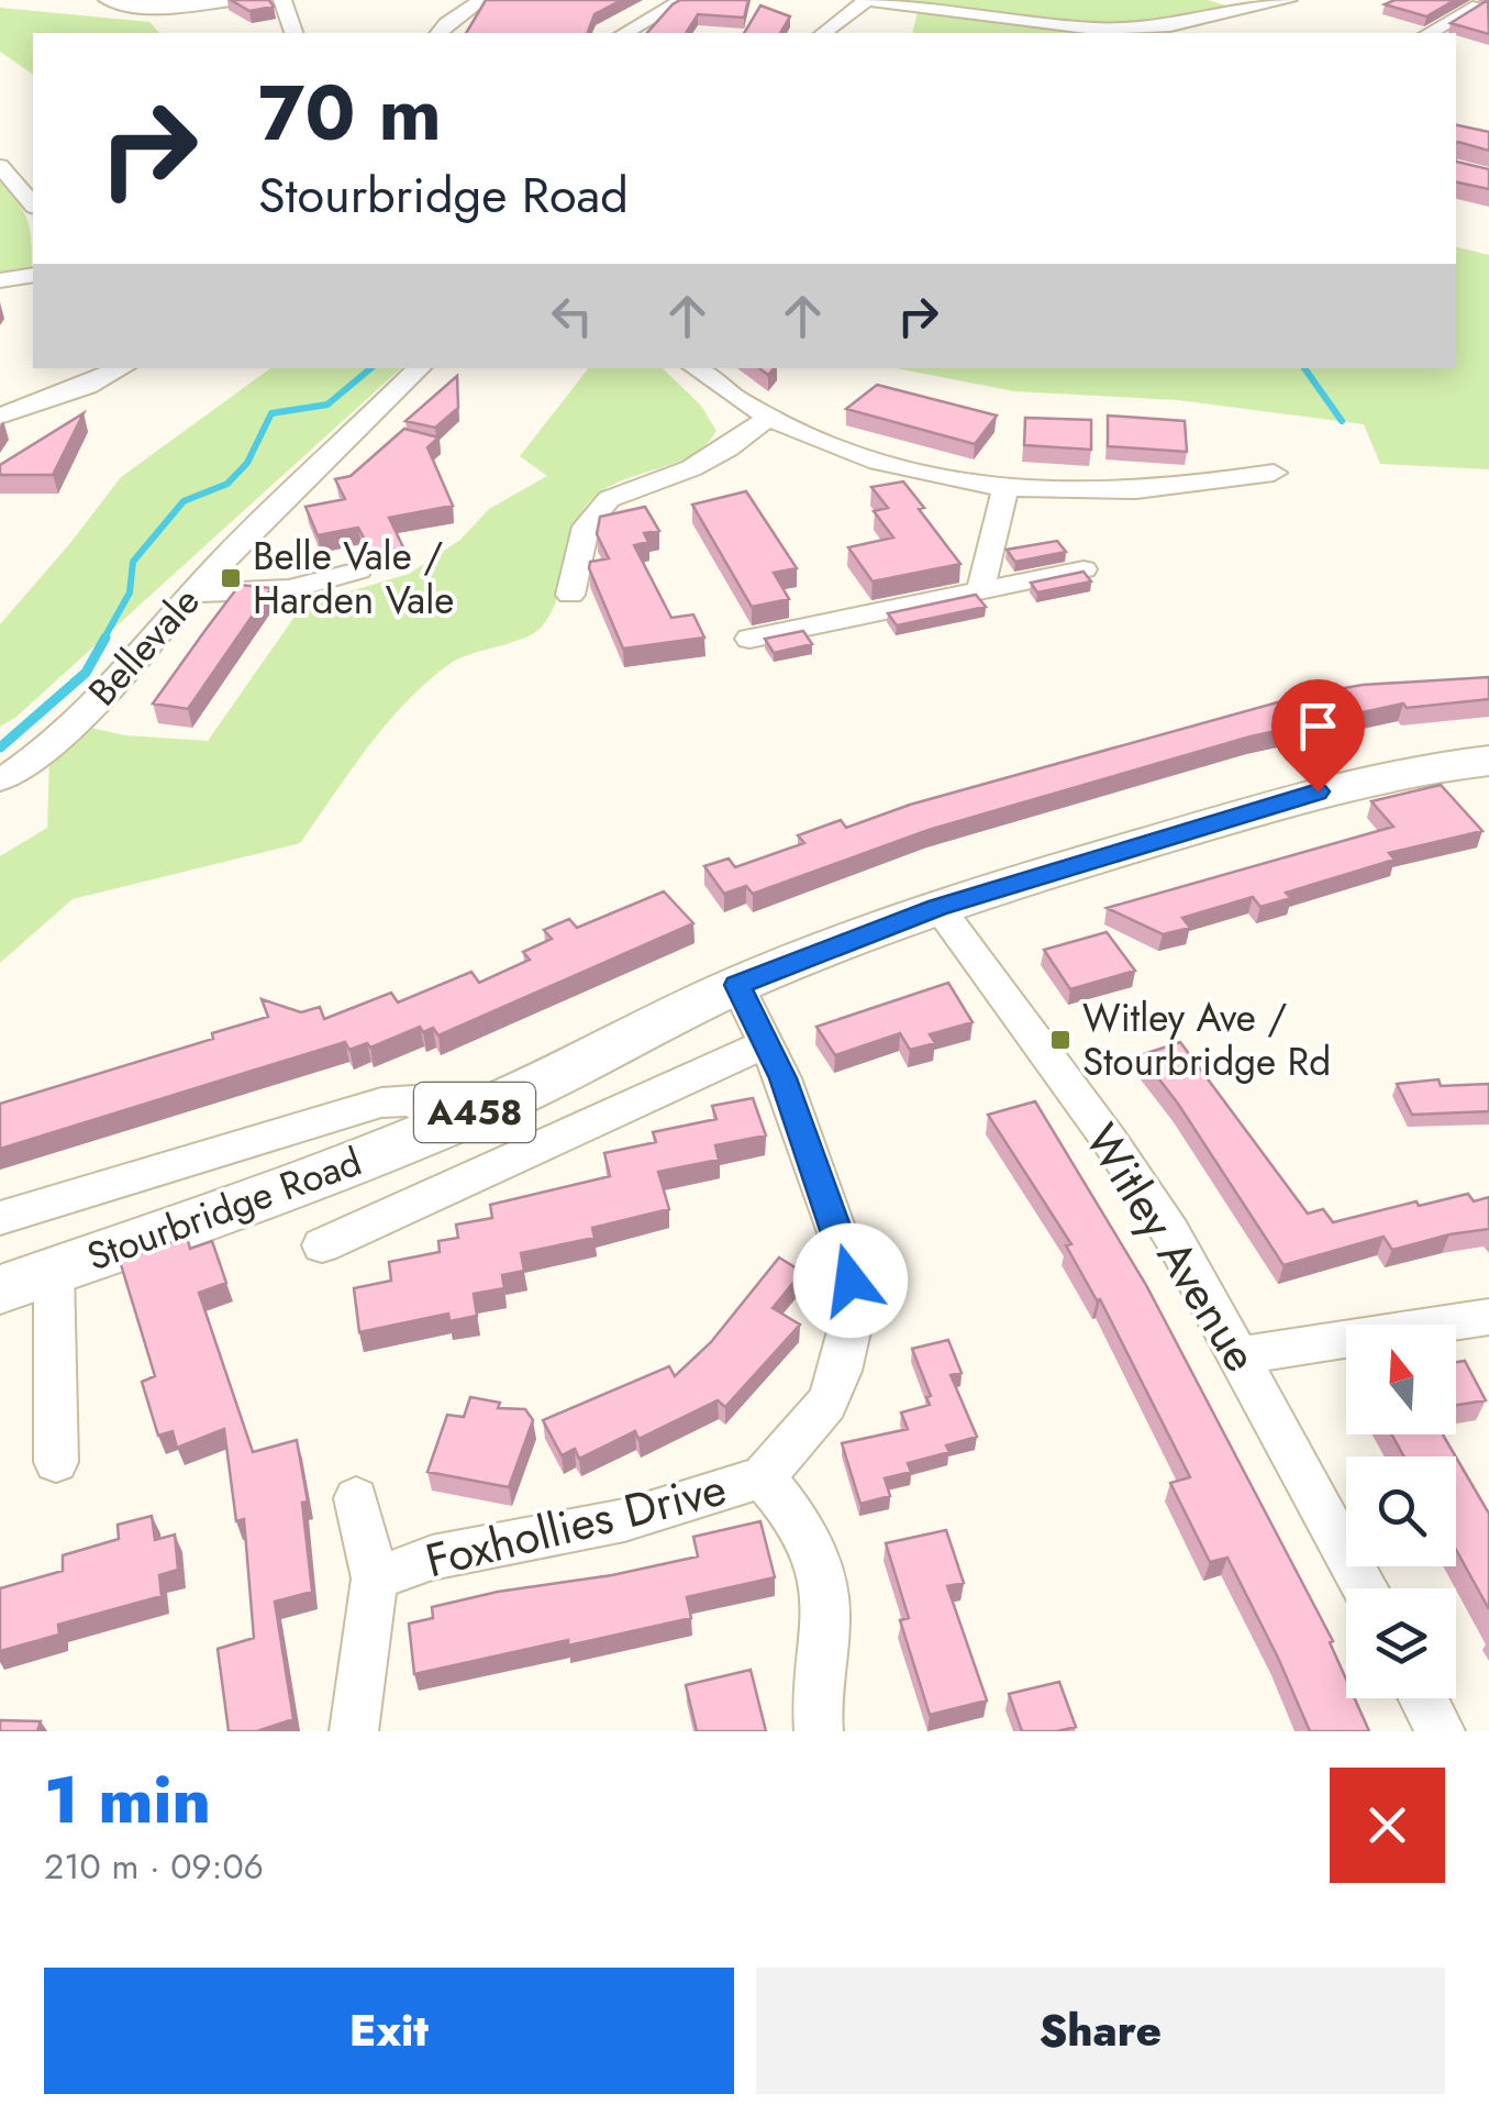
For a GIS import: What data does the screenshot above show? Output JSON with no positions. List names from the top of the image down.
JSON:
{
  "streets": {
    "highway": ["A458", "Stourbridge Road"],
    "street": ["Bellevale", "Witley Avenue", "Foxhollies Drive"]
  },
  "crossings": [
    ["Stourbridge Road", "Witley Avenue"],
    ["Stourbridge Road", "Foxhollies Drive"]
  ],
  "places": {
    "transit": ["Belle Vale / Harden Vale", "Witley Ave / Stourbridge Rd"]
  },
  "north": "top",
  "page": {
    "turn": ["70 m", "Stourbridge Road"],
    "heading": ["1 min", "210 m · 09:06"],
    "buttons": ["Exit", "Share"]
  }
}
